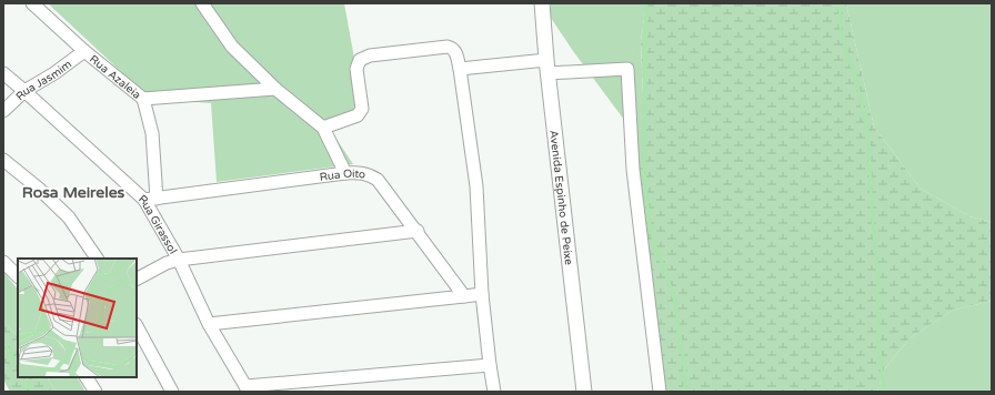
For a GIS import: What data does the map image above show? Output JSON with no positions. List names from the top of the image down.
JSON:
{
  "streets": {
    "street": [
      "Rua Azaleia",
      "Rua Jasmim",
      "Rua Oito",
      "Avenida Espinho de Peixe",
      "Rua Girassol"
    ]
  },
  "crossings": [
    ["Rua Azaleia", "Rua Jasmim"],
    ["Rua Azaleia", "Rua Oito"],
    ["Rua Jasmim", "Rua Girassol"],
    ["Rua Oito", "Rua Girassol"]
  ],
  "districts": ["Rosa Meireles"]
}
